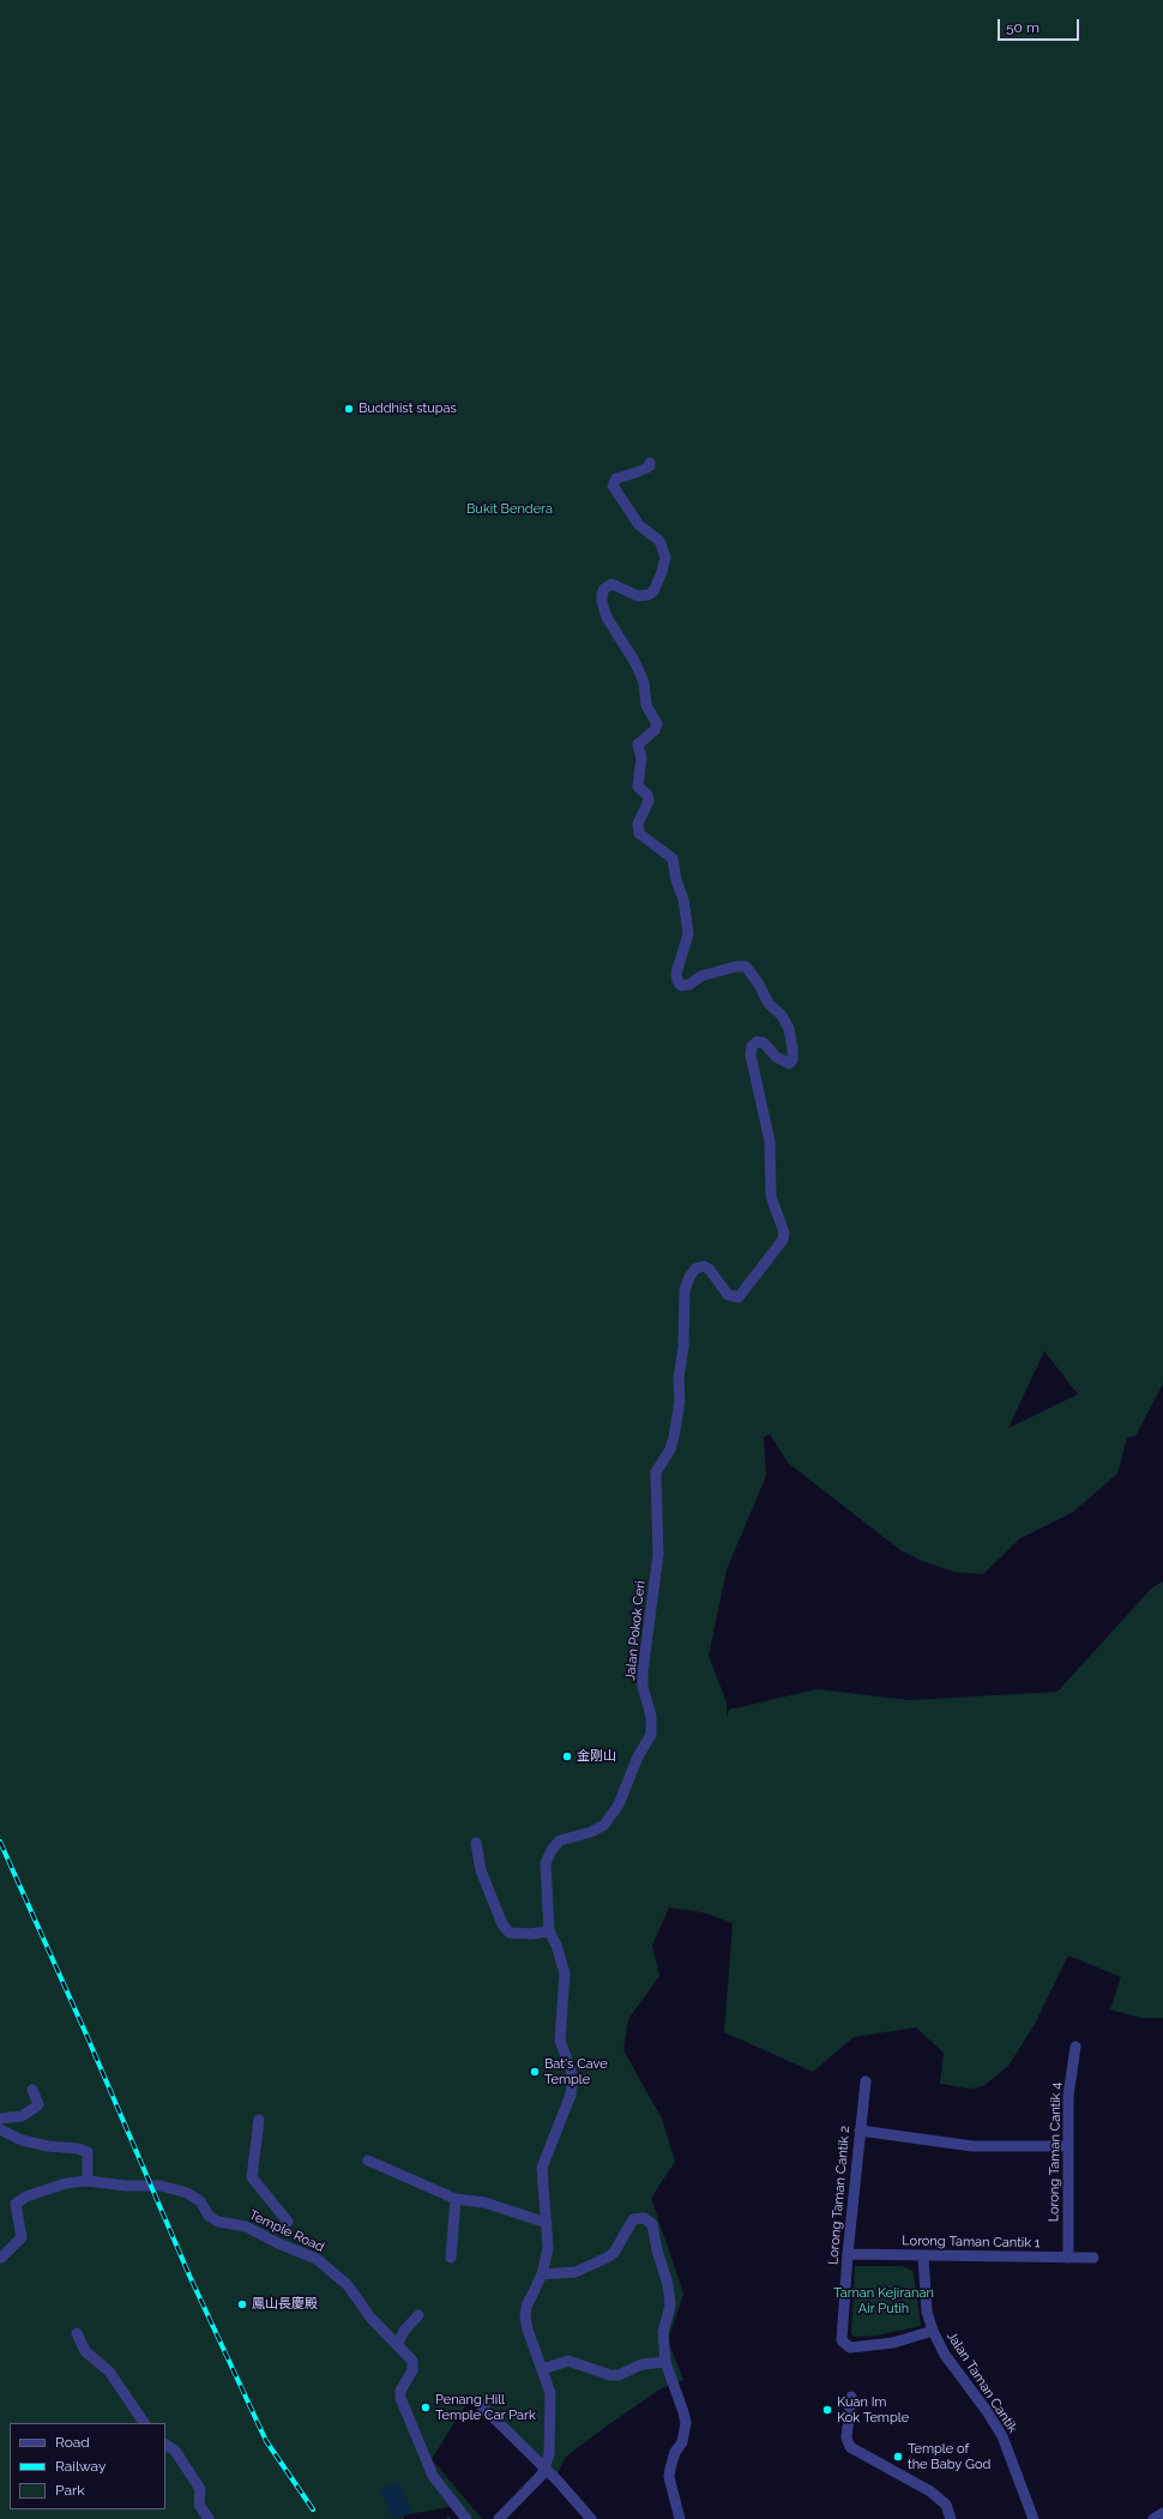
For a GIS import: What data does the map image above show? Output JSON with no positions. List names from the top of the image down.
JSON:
{
  "streets": {
    "street": [
      "Jalan Pokok Ceri",
      "Lorong Taman Cantik 4",
      "Lorong Taman Cantik 2",
      "Temple Road",
      "Lorong Taman Cantik 1",
      "Jalan Taman Cantik"
    ]
  },
  "crossings": [
    ["Lorong Taman Cantik 4", "Lorong Taman Cantik 1"],
    ["Lorong Taman Cantik 2", "Lorong Taman Cantik 1"],
    ["Lorong Taman Cantik 2", "Jalan Taman Cantik"],
    ["Lorong Taman Cantik 1", "Jalan Taman Cantik"]
  ],
  "parks": ["Bukit Bendera", "Taman Kejiranan Air Putih"],
  "places": [
    "Buddhist stupas",
    "金刚山",
    "Bat's Cave Temple",
    "鳳山長慶殿",
    "Penang Hill Temple Car Park",
    "Kuan Im Kok Temple",
    "Temple of the Baby God"
  ],
  "legend": ["Road", "Railway", "Park"],
  "scale_bar": "50 m"
}
